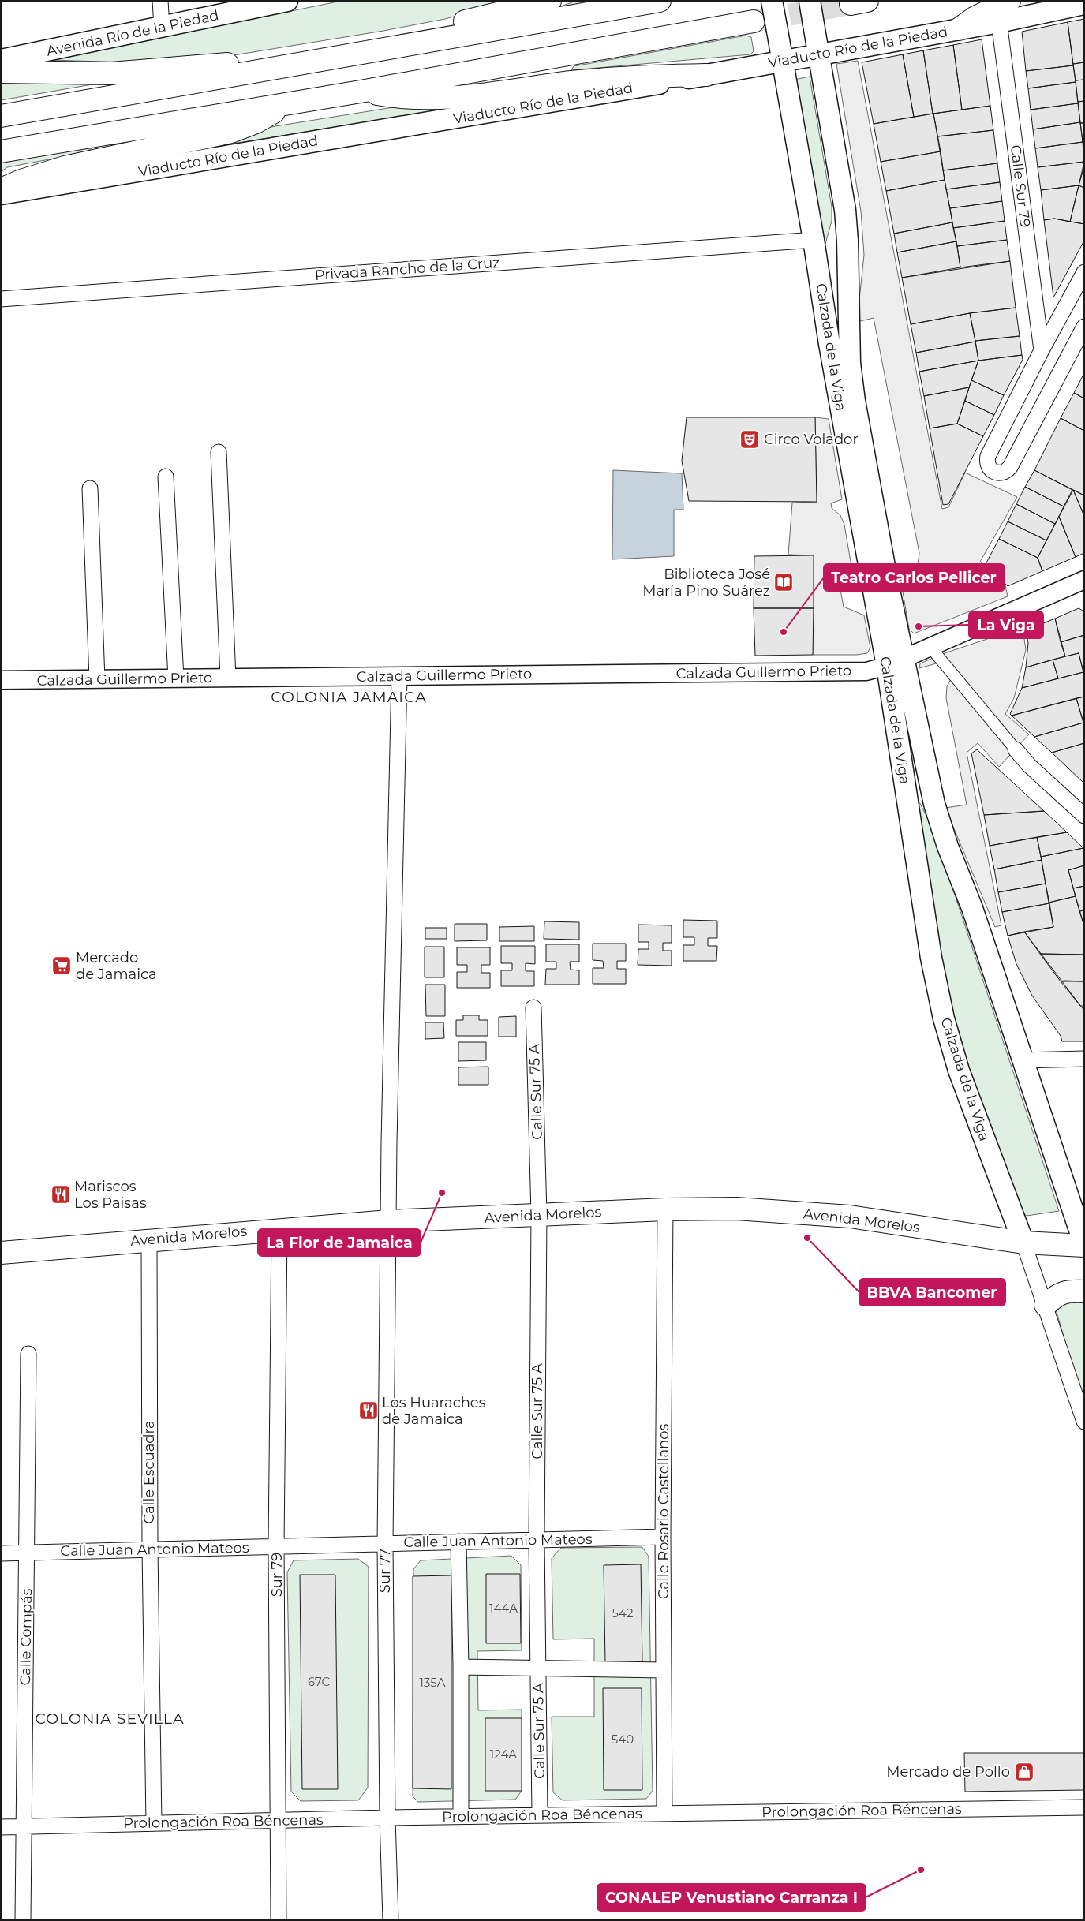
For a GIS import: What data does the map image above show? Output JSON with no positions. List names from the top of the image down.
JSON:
{
  "streets": {
    "main road": [
      "Avenida Río de la Piedad",
      "Viaducto Río de la Piedad",
      "Calzada de la Viga",
      "Avenida Morelos"
    ],
    "street": [
      "Calle Sur 79",
      "Privada Rancho de la Cruz",
      "Calzada Guillermo Prieto",
      "Calle Sur 75 A",
      "Calle Escuadra",
      "Calle Rosario Castellanos",
      "Calle Juan Antonio Mateos",
      "Sur 77",
      "Sur 79",
      "Calle Compás",
      "Prolongación Roa Béncenas"
    ]
  },
  "crossings": [
    ["Viaducto Río de la Piedad", "Calle Sur 79"],
    ["Viaducto Río de la Piedad", "Calzada de la Viga"],
    ["Privada Rancho de la Cruz", "Calzada de la Viga"],
    ["Calzada de la Viga", "Calzada Guillermo Prieto"],
    ["Calzada de la Viga", "Avenida Morelos"],
    ["Calzada Guillermo Prieto", "Sur 77"],
    ["Calle Sur 75 A", "Avenida Morelos"],
    ["Calle Sur 75 A", "Calle Juan Antonio Mateos"],
    ["Calle Sur 75 A", "Prolongación Roa Béncenas"],
    ["Avenida Morelos", "Calle Escuadra"],
    ["Avenida Morelos", "Calle Rosario Castellanos"],
    ["Avenida Morelos", "Sur 77"],
    ["Avenida Morelos", "Sur 79"],
    ["Calle Escuadra", "Calle Juan Antonio Mateos"],
    ["Calle Escuadra", "Prolongación Roa Béncenas"],
    ["Calle Rosario Castellanos", "Calle Juan Antonio Mateos"],
    ["Calle Rosario Castellanos", "Prolongación Roa Béncenas"],
    ["Calle Juan Antonio Mateos", "Sur 77"],
    ["Calle Juan Antonio Mateos", "Sur 79"],
    ["Calle Juan Antonio Mateos", "Calle Compás"],
    ["Sur 77", "Prolongación Roa Béncenas"],
    ["Sur 79", "Prolongación Roa Béncenas"],
    ["Calle Compás", "Prolongación Roa Béncenas"]
  ],
  "districts": ["COLONIA JAMAICA", "COLONIA SEVILLA"],
  "places": {
    "theatre": ["Circo Volador"],
    "library": ["Biblioteca José María Pino Suárez"],
    "other": [
      "La Viga",
      "Teatro Carlos Pellicer",
      "La Flor de Jamaica",
      "BBVA Bancomer",
      "CONALEP Venustiano Carranza I"
    ],
    "supermarket": ["Mercado de Jamaica"],
    "restaurant": ["Mariscos Los Paisas", "Los Huaraches de Jamaica"],
    "shop": ["Mercado de Pollo"]
  },
  "house_numbers": [
    "144A",
    "542",
    "67C",
    "135A",
    "540",
    "124A"
  ]
}
